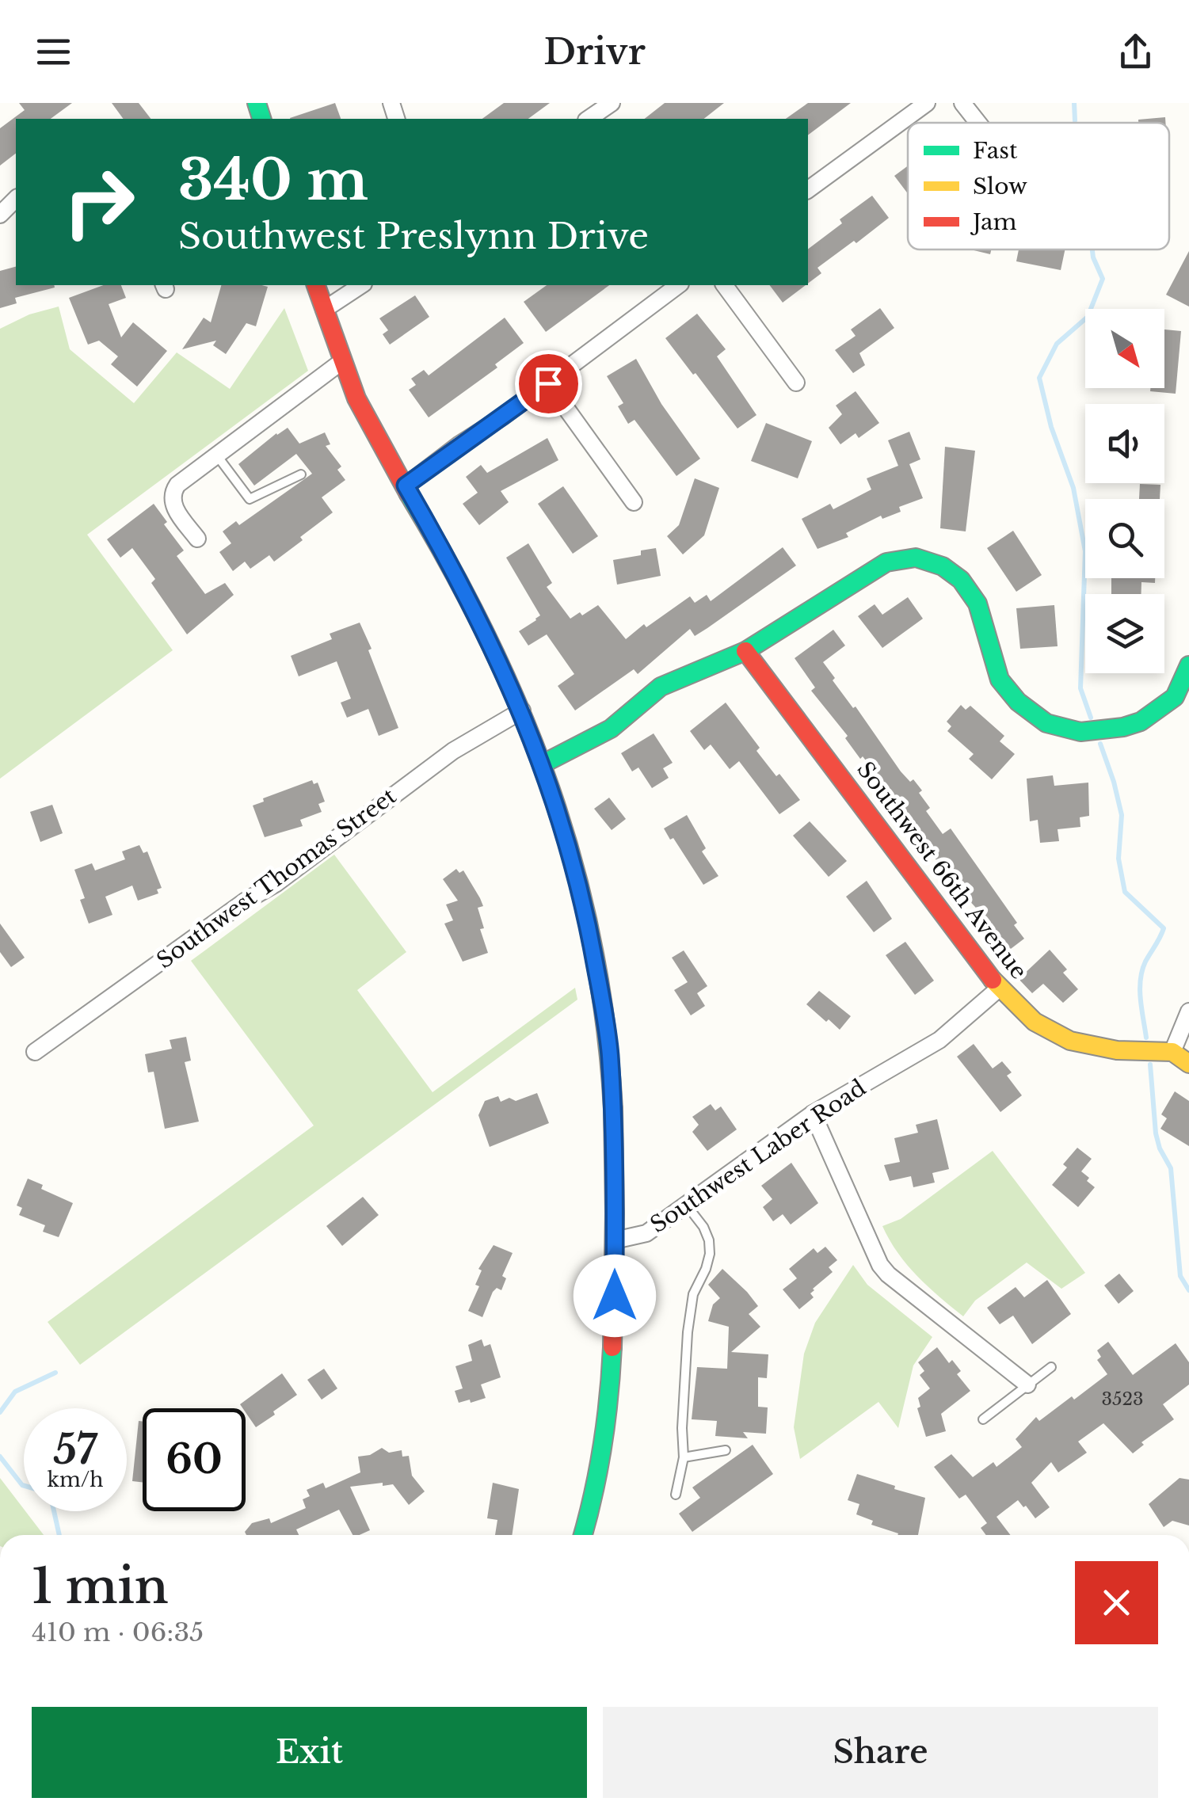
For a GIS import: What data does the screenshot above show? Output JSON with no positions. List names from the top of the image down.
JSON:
{
  "streets": {
    "street": ["Southwest 66th Avenue", "Southwest Thomas Street", "Southwest Laber Road"]
  },
  "crossings": [
    ["Southwest 66th Avenue", "Southwest Laber Road"]
  ],
  "house_numbers": ["3523"],
  "legend": ["Fast", "Slow", "Jam"],
  "north": "bottom right",
  "page": {
    "header": "Drivr",
    "turn": ["340 m", "Southwest Preslynn Drive"],
    "speed": "57 km/h",
    "limit": "60",
    "heading": ["1 min", "410 m · 06:35"],
    "buttons": ["Exit", "Share"]
  }
}
